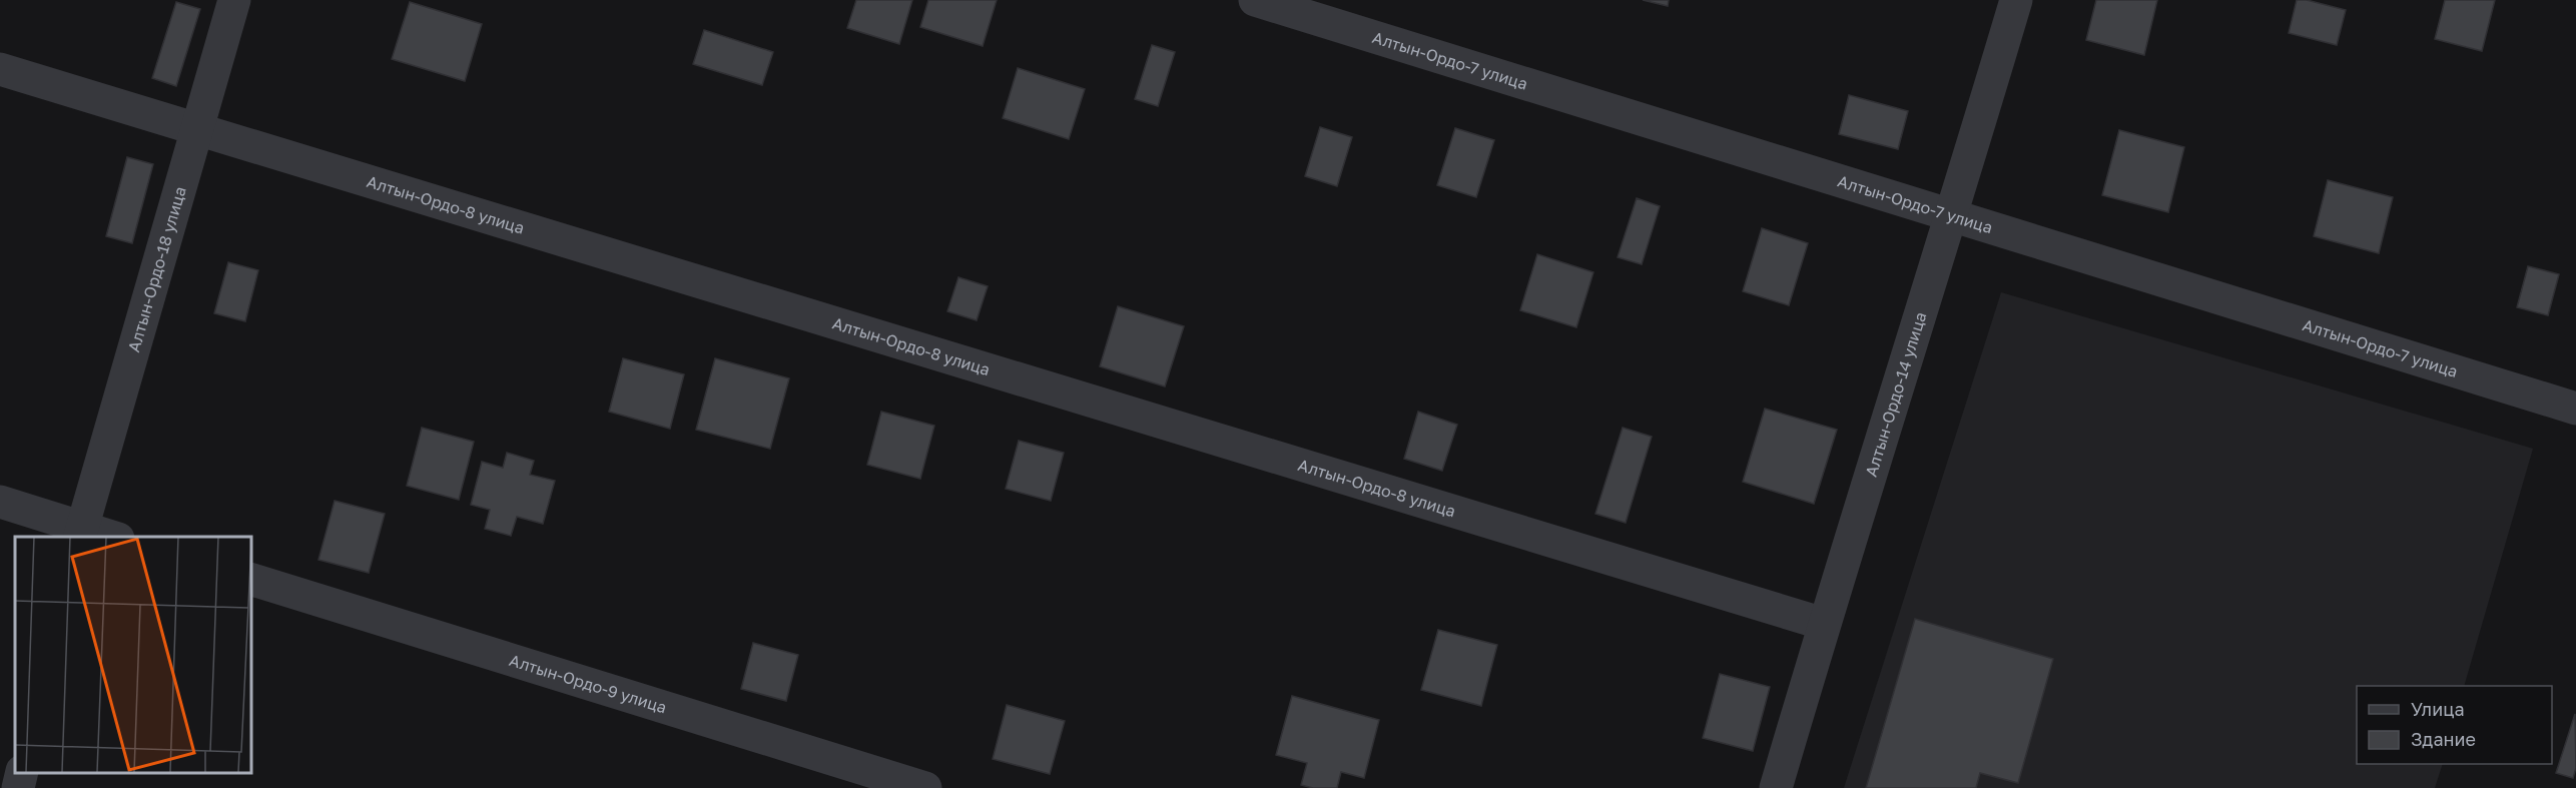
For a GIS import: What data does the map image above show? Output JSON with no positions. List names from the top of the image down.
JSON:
{
  "streets": {
    "street": [
      "Алтын-Ордо-7 улица",
      "Алтын-Ордо-8 улица",
      "Алтын-Ордо-18 улица",
      "Алтын-Ордо-14 улица",
      "Алтын-Ордо-9 улица"
    ]
  },
  "crossings": [
    ["Алтын-Ордо-7 улица", "Алтын-Ордо-14 улица"],
    ["Алтын-Ордо-8 улица", "Алтын-Ордо-18 улица"],
    ["Алтын-Ордо-8 улица", "Алтын-Ордо-14 улица"]
  ],
  "legend": ["Улица", "Здание"]
}
